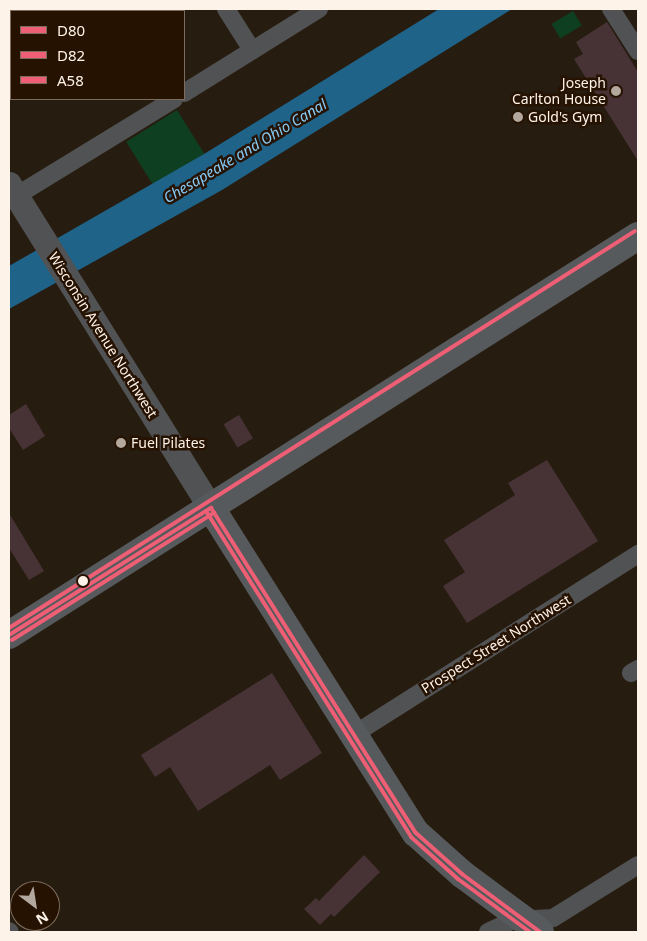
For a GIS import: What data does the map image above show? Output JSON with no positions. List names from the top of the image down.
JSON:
{
  "streets": {
    "main road": ["Wisconsin Avenue Northwest"],
    "street": ["Prospect Street Northwest"]
  },
  "crossings": [
    ["Wisconsin Avenue Northwest", "Prospect Street Northwest"]
  ],
  "water": ["Chesapeake and Ohio Canal"],
  "places": ["Joseph Carlton House", "Gold's Gym", "Fuel Pilates"],
  "lines": ["transit line A58", "transit line D80", "transit line D82"],
  "legend": ["D80", "D82", "A58"],
  "north": "bottom right"
}
